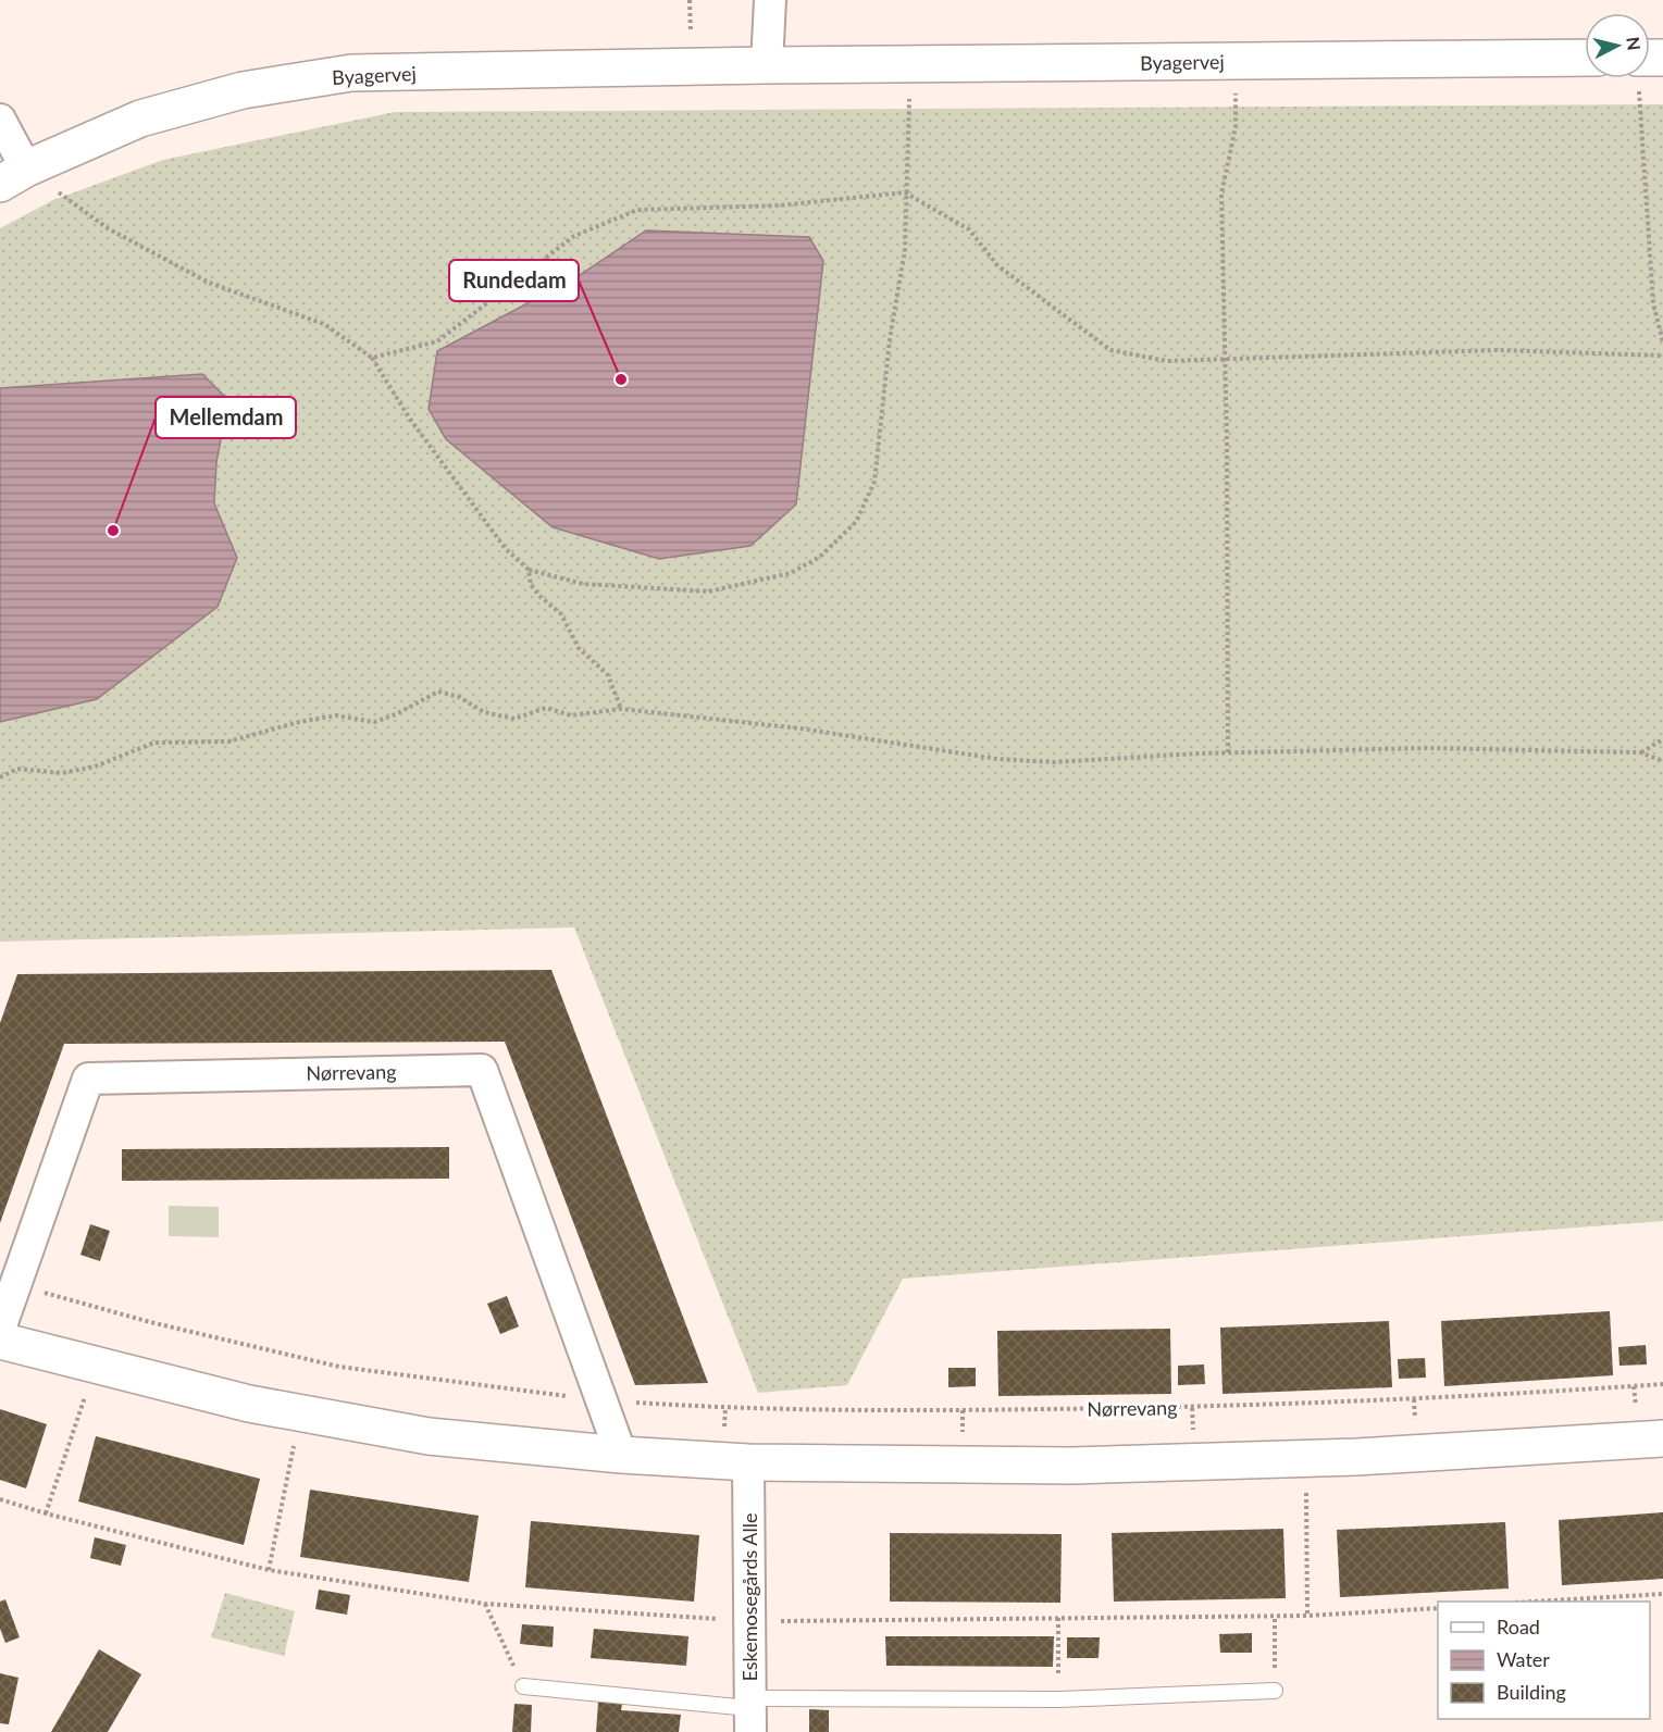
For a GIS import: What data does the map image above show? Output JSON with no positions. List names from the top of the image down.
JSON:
{
  "streets": {
    "street": ["Byagervej", "Nørrevang", "Eskemosegårds Alle"]
  },
  "places": ["Rundedam", "Mellemdam"],
  "legend": ["Road", "Water", "Building"],
  "north": "right"
}
